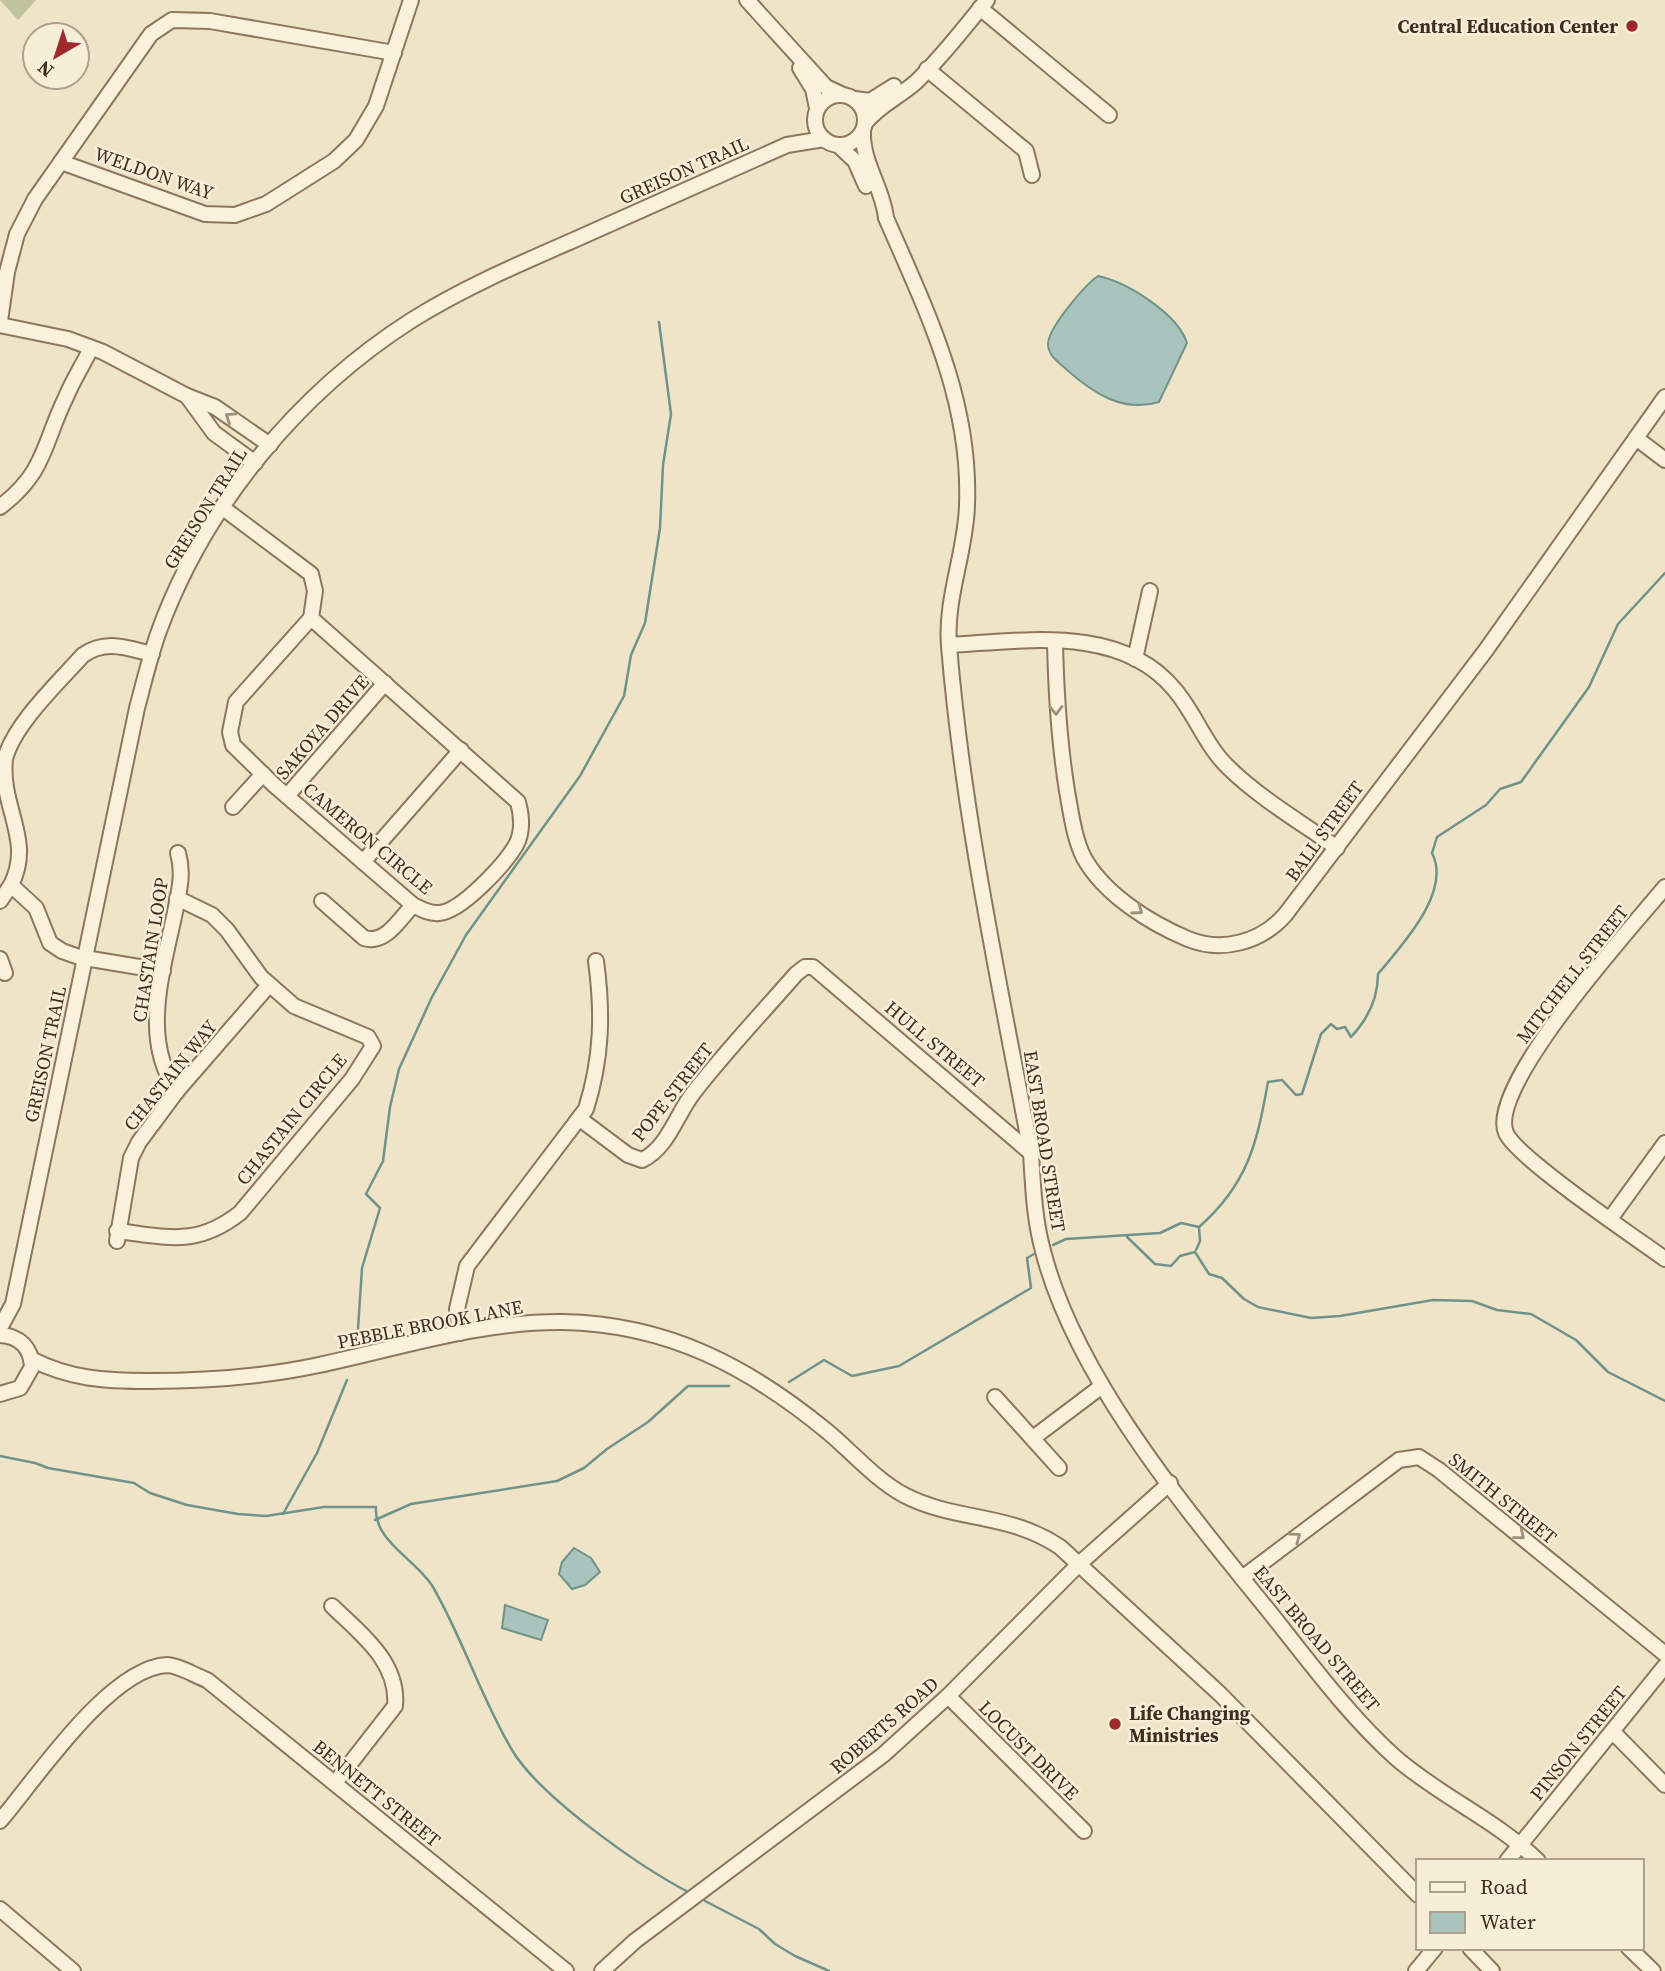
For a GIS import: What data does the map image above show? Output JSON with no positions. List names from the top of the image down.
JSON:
{
  "streets": {
    "street": [
      "GREISON TRAIL",
      "WELDON WAY",
      "SAKOYA DRIVE",
      "BALL STREET",
      "CAMERON CIRCLE",
      "CHASTAIN LOOP",
      "MITCHELL STREET",
      "HULL STREET",
      "CHASTAIN WAY",
      "POPE STREET",
      "CHASTAIN CIRCLE",
      "EAST BROAD STREET",
      "PEBBLE BROOK LANE",
      "SMITH STREET",
      "ROBERTS ROAD",
      "PINSON STREET",
      "LOCUST DRIVE",
      "BENNETT STREET"
    ]
  },
  "crossings": [
    ["GREISON TRAIL", "EAST BROAD STREET"],
    ["SAKOYA DRIVE", "CAMERON CIRCLE"],
    ["CHASTAIN LOOP", "CHASTAIN WAY"],
    ["CHASTAIN LOOP", "CHASTAIN CIRCLE"],
    ["HULL STREET", "POPE STREET"],
    ["HULL STREET", "EAST BROAD STREET"],
    ["CHASTAIN WAY", "CHASTAIN CIRCLE"],
    ["EAST BROAD STREET", "SMITH STREET"],
    ["EAST BROAD STREET", "ROBERTS ROAD"],
    ["EAST BROAD STREET", "PINSON STREET"],
    ["PEBBLE BROOK LANE", "ROBERTS ROAD"],
    ["ROBERTS ROAD", "LOCUST DRIVE"]
  ],
  "one_way": ["SMITH STREET"],
  "places": ["Central Education Center", "Life Changing Ministries"],
  "legend": ["Road", "Water"],
  "north": "bottom left"
}
